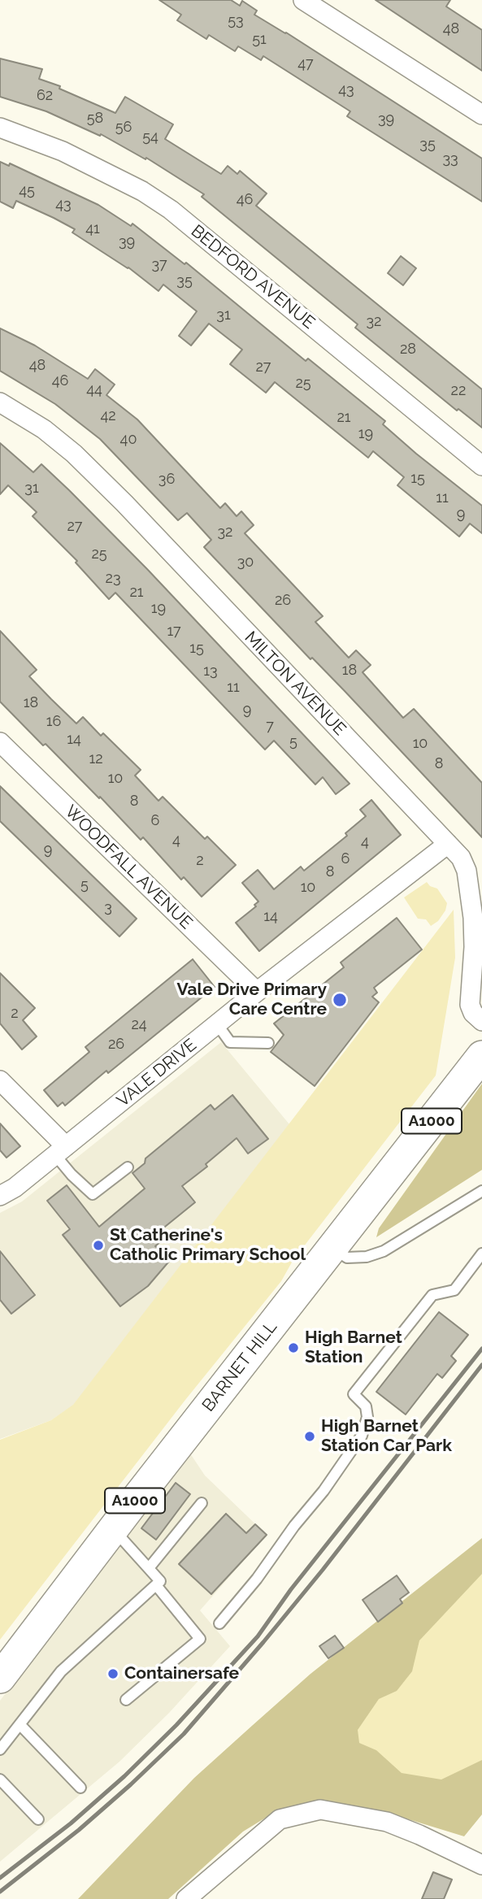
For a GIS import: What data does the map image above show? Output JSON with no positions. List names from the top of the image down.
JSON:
{
  "streets": {
    "main road": ["A1000", "BARNET HILL"],
    "street": [
      "BEDFORD AVENUE",
      "MILTON AVENUE",
      "WOODFALL AVENUE",
      "VALE DRIVE"
    ]
  },
  "crossings": [
    ["MILTON AVENUE", "VALE DRIVE"],
    ["WOODFALL AVENUE", "VALE DRIVE"]
  ],
  "places": [
    "Vale Drive Primary Care Centre",
    "St Catherine's Catholic Primary School",
    "High Barnet Station",
    "High Barnet Station Car Park",
    "Containersafe"
  ],
  "house_numbers": [
    "53",
    "48",
    "51",
    "47",
    "43",
    "62",
    "58",
    "39",
    "56",
    "54",
    "35",
    "33",
    "45",
    "46",
    "43",
    "41",
    "39",
    "37",
    "35",
    "31",
    "32",
    "28",
    "48",
    "27",
    "46",
    "25",
    "44",
    "22",
    "42",
    "21",
    "19",
    "40",
    "15",
    "36",
    "31",
    "11",
    "9",
    "27",
    "32",
    "25",
    "30",
    "23",
    "21",
    "26",
    "19",
    "17",
    "15",
    "18",
    "13",
    "11",
    "18",
    "9",
    "16",
    "7",
    "14",
    "5",
    "10",
    "12",
    "8",
    "10",
    "8",
    "6",
    "4",
    "4",
    "9",
    "6",
    "2",
    "8",
    "5",
    "10",
    "3",
    "14",
    "2",
    "24",
    "26"
  ]
}
